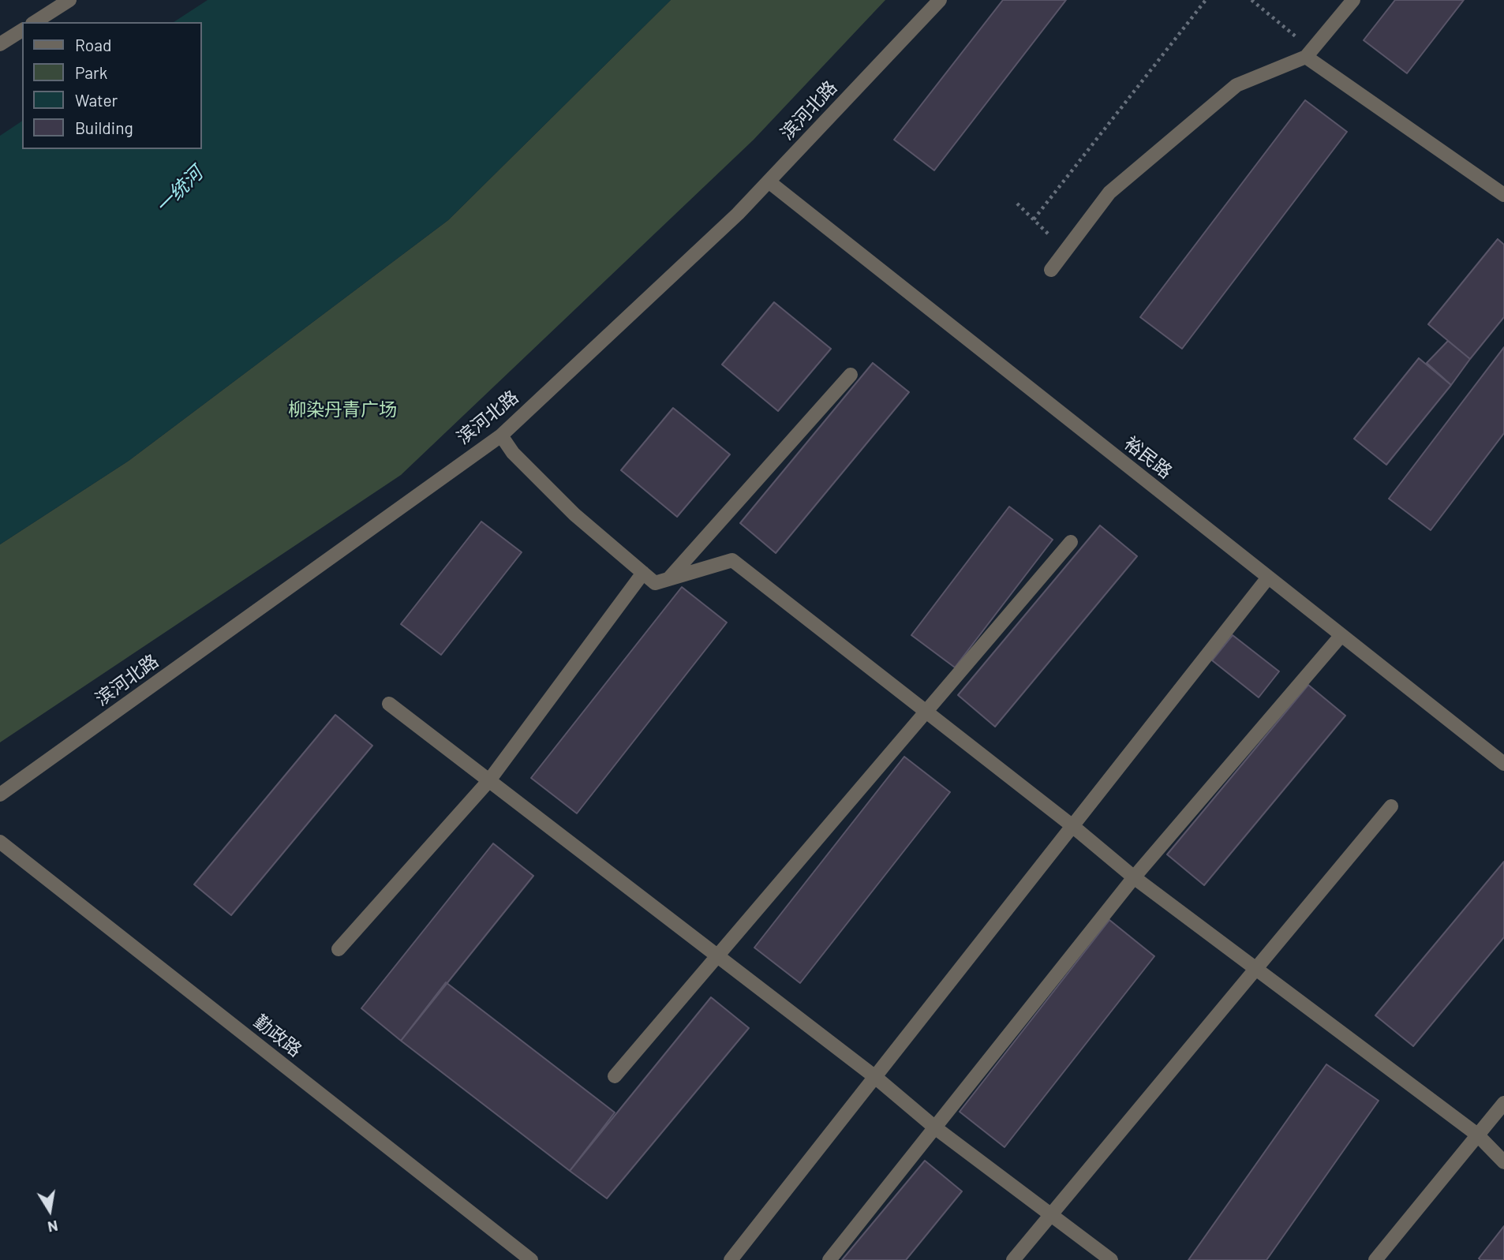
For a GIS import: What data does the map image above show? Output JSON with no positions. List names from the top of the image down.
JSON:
{
  "streets": {
    "street": ["滨河北路", "裕民路", "勤政路"]
  },
  "crossings": [
    ["滨河北路", "裕民路"]
  ],
  "water": ["一统河"],
  "parks": ["柳染丹青广场"],
  "legend": [
    "Road",
    "Park",
    "Water",
    "Building"
  ],
  "north": "bottom"
}
